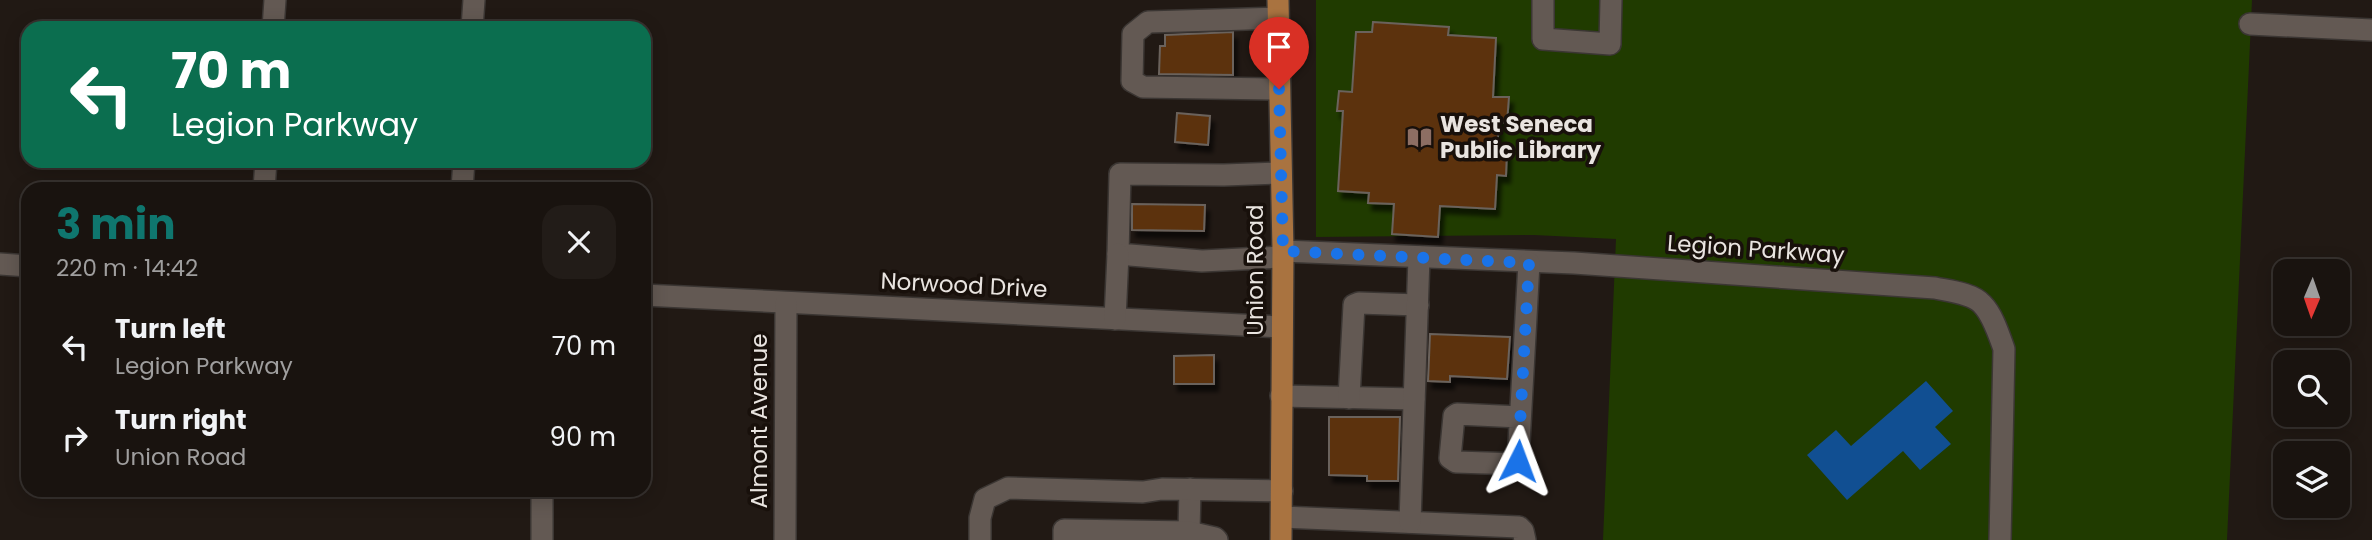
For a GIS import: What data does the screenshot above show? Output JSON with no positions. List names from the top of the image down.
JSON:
{
  "streets": {
    "main road": ["Union Road"],
    "street": ["Legion Parkway", "Norwood Drive", "Almont Avenue"]
  },
  "crossings": [
    ["Legion Parkway", "Union Road"],
    ["Union Road", "Norwood Drive"],
    ["Norwood Drive", "Almont Avenue"]
  ],
  "places": {
    "library": ["West Seneca Public Library"]
  },
  "north": "bottom",
  "page": {
    "turn": ["70 m", "Legion Parkway"],
    "heading": ["3 min", "220 m · 14:42"],
    "list": [
      {
        "name": "Turn left",
        "note": "Legion Parkway",
        "value": "70 m"
      },
      {
        "name": "Turn right",
        "note": "Union Road",
        "value": "90 m"
      }
    ]
  }
}
